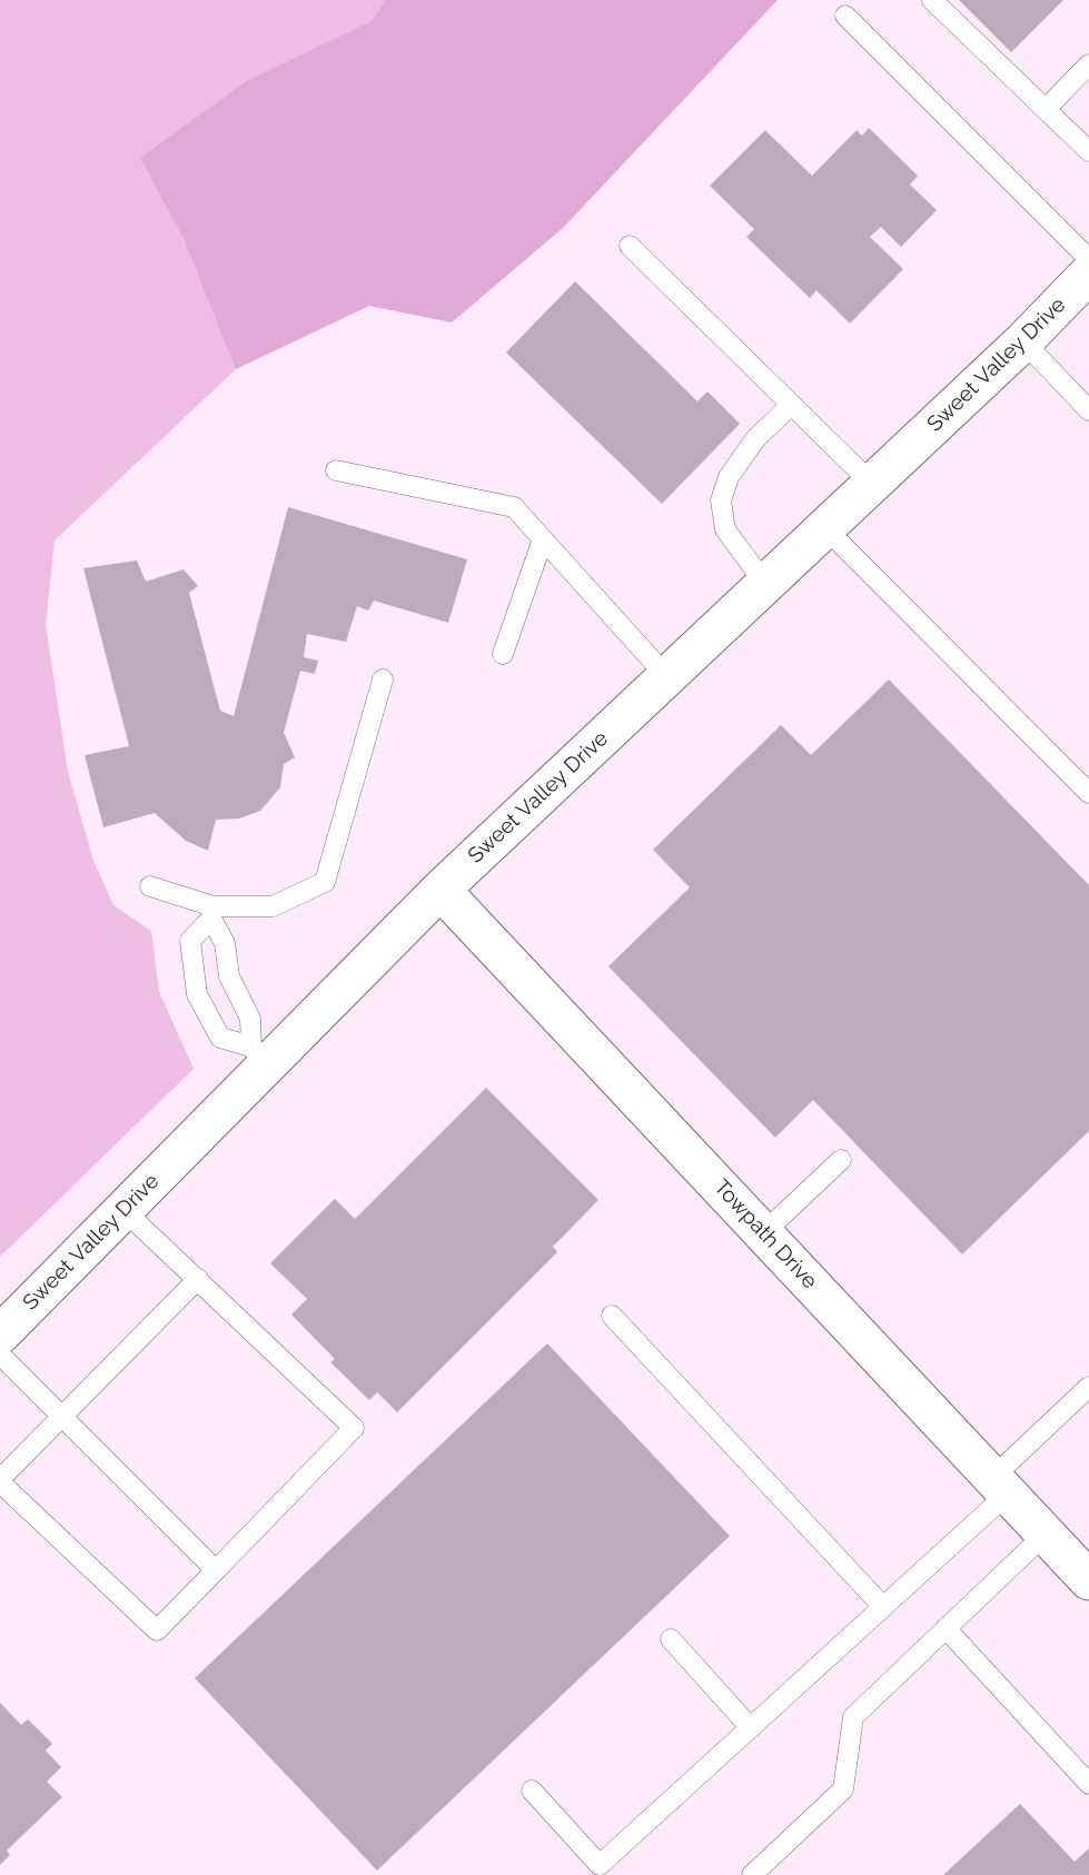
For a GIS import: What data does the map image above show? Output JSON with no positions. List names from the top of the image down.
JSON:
{
  "streets": {
    "street": ["Sweet Valley Drive", "Towpath Drive"]
  },
  "crossings": [
    ["Sweet Valley Drive", "Towpath Drive"]
  ]
}
